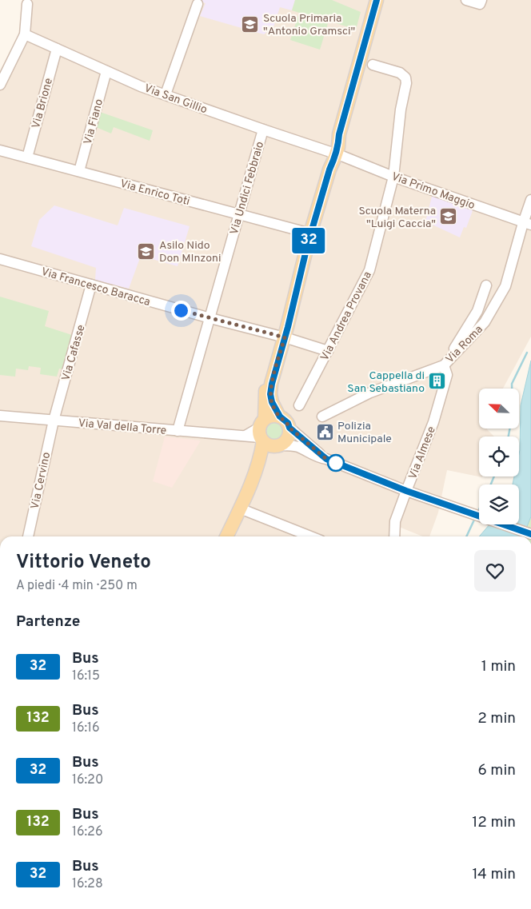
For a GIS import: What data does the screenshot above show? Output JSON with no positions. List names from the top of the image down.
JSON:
{
  "streets": {
    "street": [
      "Via San Gillio",
      "Via Brione",
      "Via Fiano",
      "Via Undici Febbraio",
      "Via Primo Maggio",
      "Via Enrico Toti",
      "Via Francesco Baracca",
      "Via Andrea Provana",
      "Via Roma",
      "Via Cafasse",
      "Via Val della Torre",
      "Via Almese",
      "Via Cervino"
    ]
  },
  "crossings": [
    ["Via San Gillio", "Via Brione"],
    ["Via San Gillio", "Via Fiano"],
    ["Via San Gillio", "Via Undici Febbraio"],
    ["Via San Gillio", "Via Primo Maggio"],
    ["Via Brione", "Via Enrico Toti"],
    ["Via Fiano", "Via Enrico Toti"],
    ["Via Undici Febbraio", "Via Enrico Toti"],
    ["Via Undici Febbraio", "Via Francesco Baracca"],
    ["Via Undici Febbraio", "Via Val della Torre"],
    ["Via Primo Maggio", "Via Andrea Provana"],
    ["Via Primo Maggio", "Via Roma"],
    ["Via Francesco Baracca", "Via Andrea Provana"],
    ["Via Francesco Baracca", "Via Cafasse"],
    ["Via Roma", "Via Almese"],
    ["Via Cafasse", "Via Val della Torre"],
    ["Via Cafasse", "Via Cervino"],
    ["Via Val della Torre", "Via Cervino"]
  ],
  "places": {
    "school or university": ["Scuola Primaria \"Antonio Gramsci\"", "Scuola Materna \"Luigi Caccia\"", "Asilo Nido Don MInzoni"],
    "building": ["Cappella di San Sebastiano"],
    "public building": ["Polizia Municipale"]
  },
  "lines": ["bus line 32"],
  "north": "top left",
  "page": {
    "on_map": "32",
    "heading": [
      ["Vittorio Veneto", "A piedi · 4 min · 250 m"],
      "Partenze"
    ],
    "list": [
      {
        "mark": "32",
        "name": "Bus",
        "note": "16:15",
        "value": "1 min"
      },
      {
        "mark": "132",
        "name": "Bus",
        "note": "16:16",
        "value": "2 min"
      },
      {
        "mark": "32",
        "name": "Bus",
        "note": "16:20",
        "value": "6 min"
      },
      {
        "mark": "132",
        "name": "Bus",
        "note": "16:26",
        "value": "12 min"
      },
      {
        "mark": "32",
        "name": "Bus",
        "note": "16:28",
        "value": "14 min"
      }
    ]
  }
}
